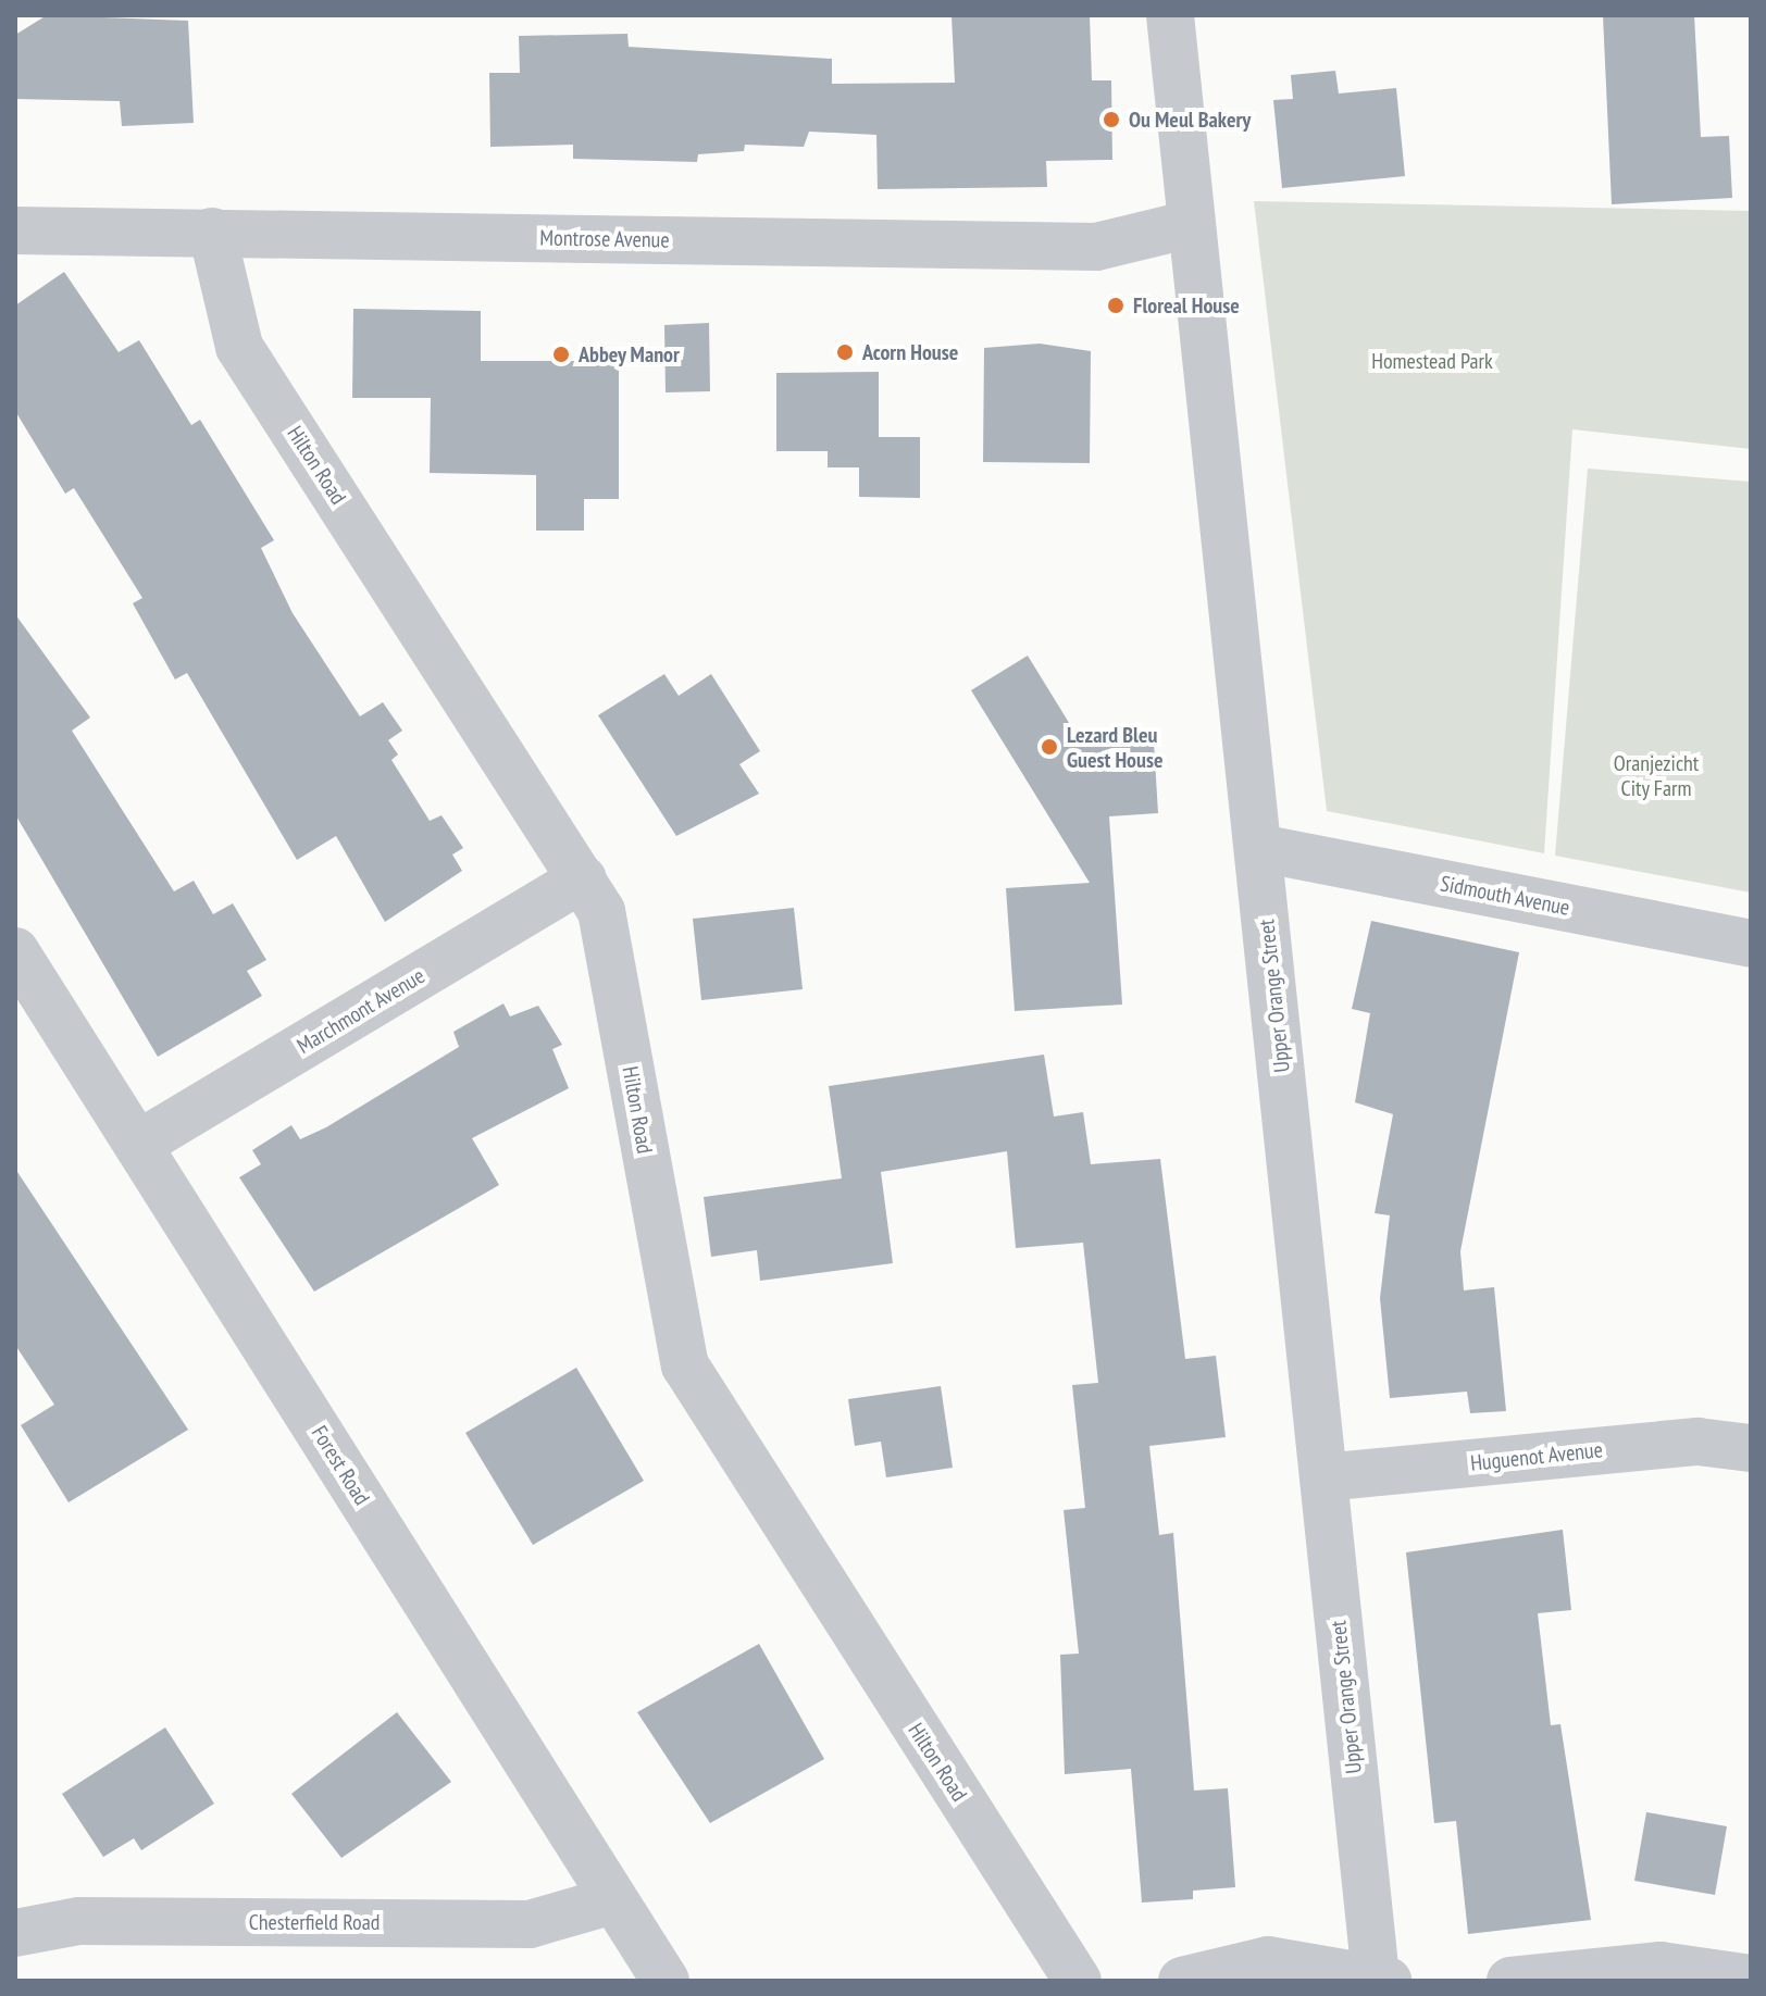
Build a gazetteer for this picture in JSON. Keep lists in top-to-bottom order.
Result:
{
  "streets": {
    "street": [
      "Montrose Avenue",
      "Hilton Road",
      "Sidmouth Avenue",
      "Upper Orange Street",
      "Marchmont Avenue",
      "Huguenot Avenue",
      "Forest Road",
      "Chesterfield Road"
    ]
  },
  "crossings": [
    ["Montrose Avenue", "Hilton Road"],
    ["Montrose Avenue", "Upper Orange Street"],
    ["Hilton Road", "Marchmont Avenue"],
    ["Sidmouth Avenue", "Upper Orange Street"],
    ["Upper Orange Street", "Huguenot Avenue"],
    ["Marchmont Avenue", "Forest Road"],
    ["Forest Road", "Chesterfield Road"]
  ],
  "parks": ["Homestead Park", "Oranjezicht City Farm"],
  "places": [
    "Ou Meul Bakery",
    "Floreal House",
    "Acorn House",
    "Abbey Manor",
    "Lezard Bleu Guest House"
  ]
}
